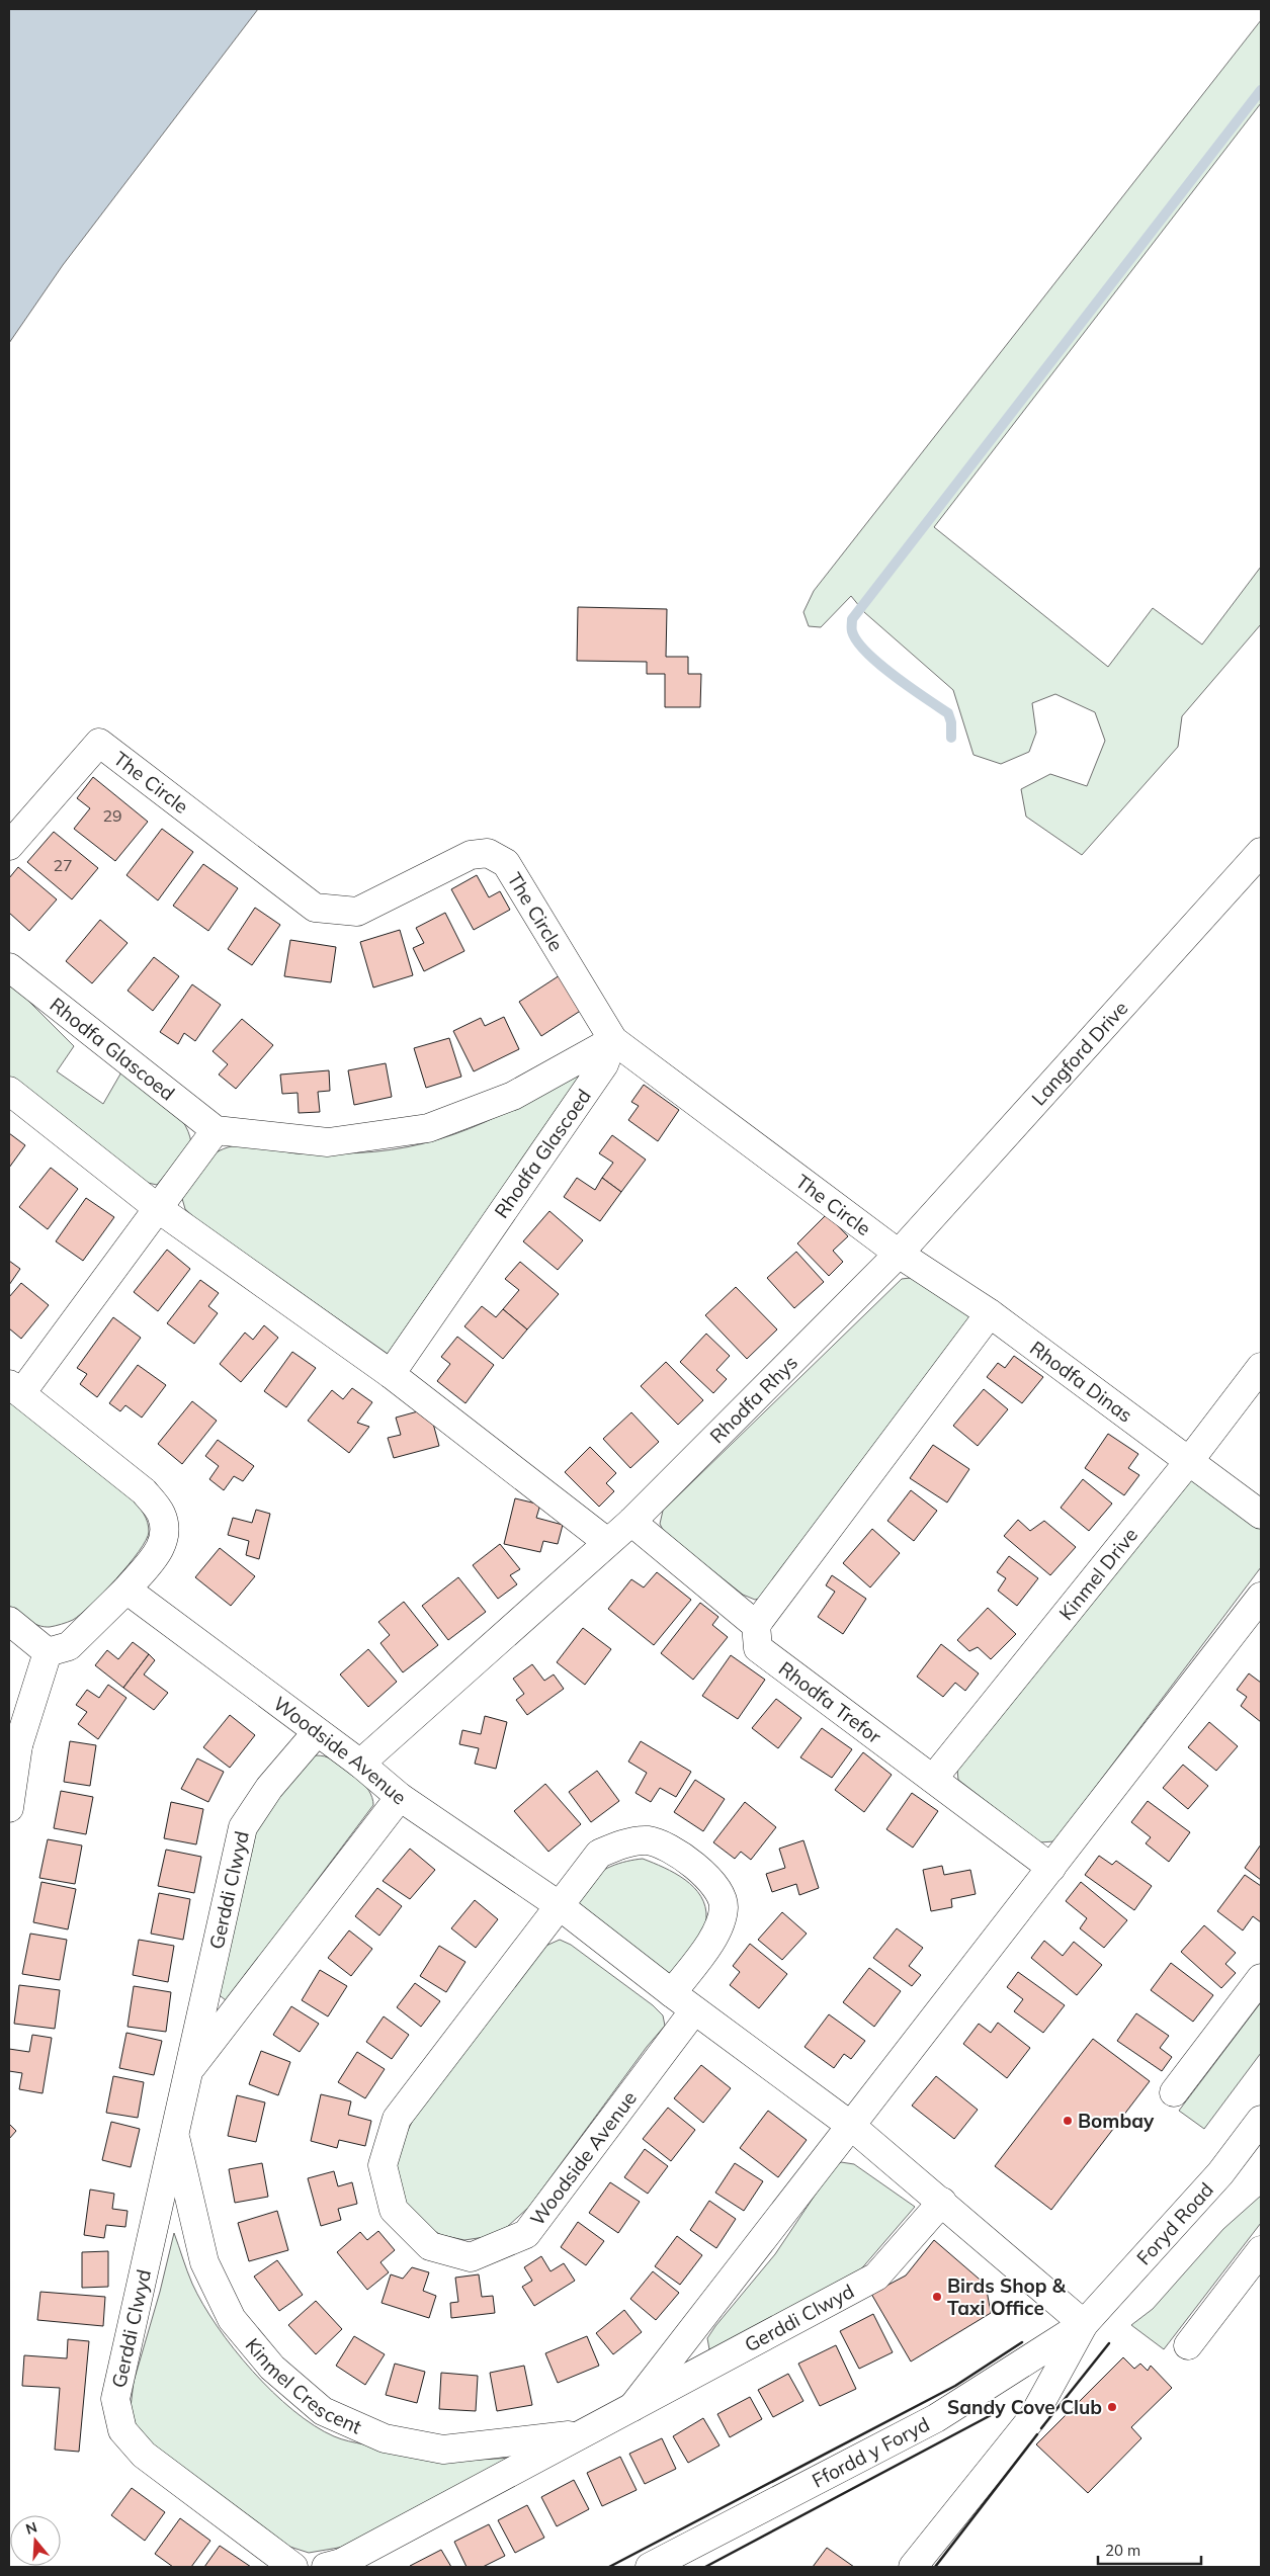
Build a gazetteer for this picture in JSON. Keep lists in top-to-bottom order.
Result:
{
  "streets": {
    "street": [
      "The Circle",
      "Rhodfa Glascoed",
      "Langford Drive",
      "Rhodfa Dinas",
      "Rhodfa Rhys",
      "Kinmel Drive",
      "Rhodfa Trefor",
      "Woodside Avenue",
      "Gerddi Clwyd",
      "Foryd Road",
      "Kinmel Crescent",
      "Ffordd y Foryd"
    ]
  },
  "crossings": [
    ["The Circle", "Rhodfa Glascoed"],
    ["The Circle", "Langford Drive"],
    ["The Circle", "Rhodfa Dinas"],
    ["The Circle", "Rhodfa Rhys"],
    ["Langford Drive", "Rhodfa Dinas"],
    ["Langford Drive", "Rhodfa Rhys"],
    ["Rhodfa Dinas", "Rhodfa Rhys"],
    ["Rhodfa Dinas", "Kinmel Drive"],
    ["Rhodfa Rhys", "Woodside Avenue"],
    ["Kinmel Drive", "Rhodfa Trefor"],
    ["Woodside Avenue", "Gerddi Clwyd"],
    ["Woodside Avenue", "Foryd Road"],
    ["Woodside Avenue", "Ffordd y Foryd"],
    ["Gerddi Clwyd", "Kinmel Crescent"],
    ["Foryd Road", "Ffordd y Foryd"]
  ],
  "places": ["Bombay", "Birds Shop & Taxi Office", "Sandy Cove Club"],
  "house_numbers": ["29", "27"],
  "scale_bar": "20 m",
  "north": "top"
}
